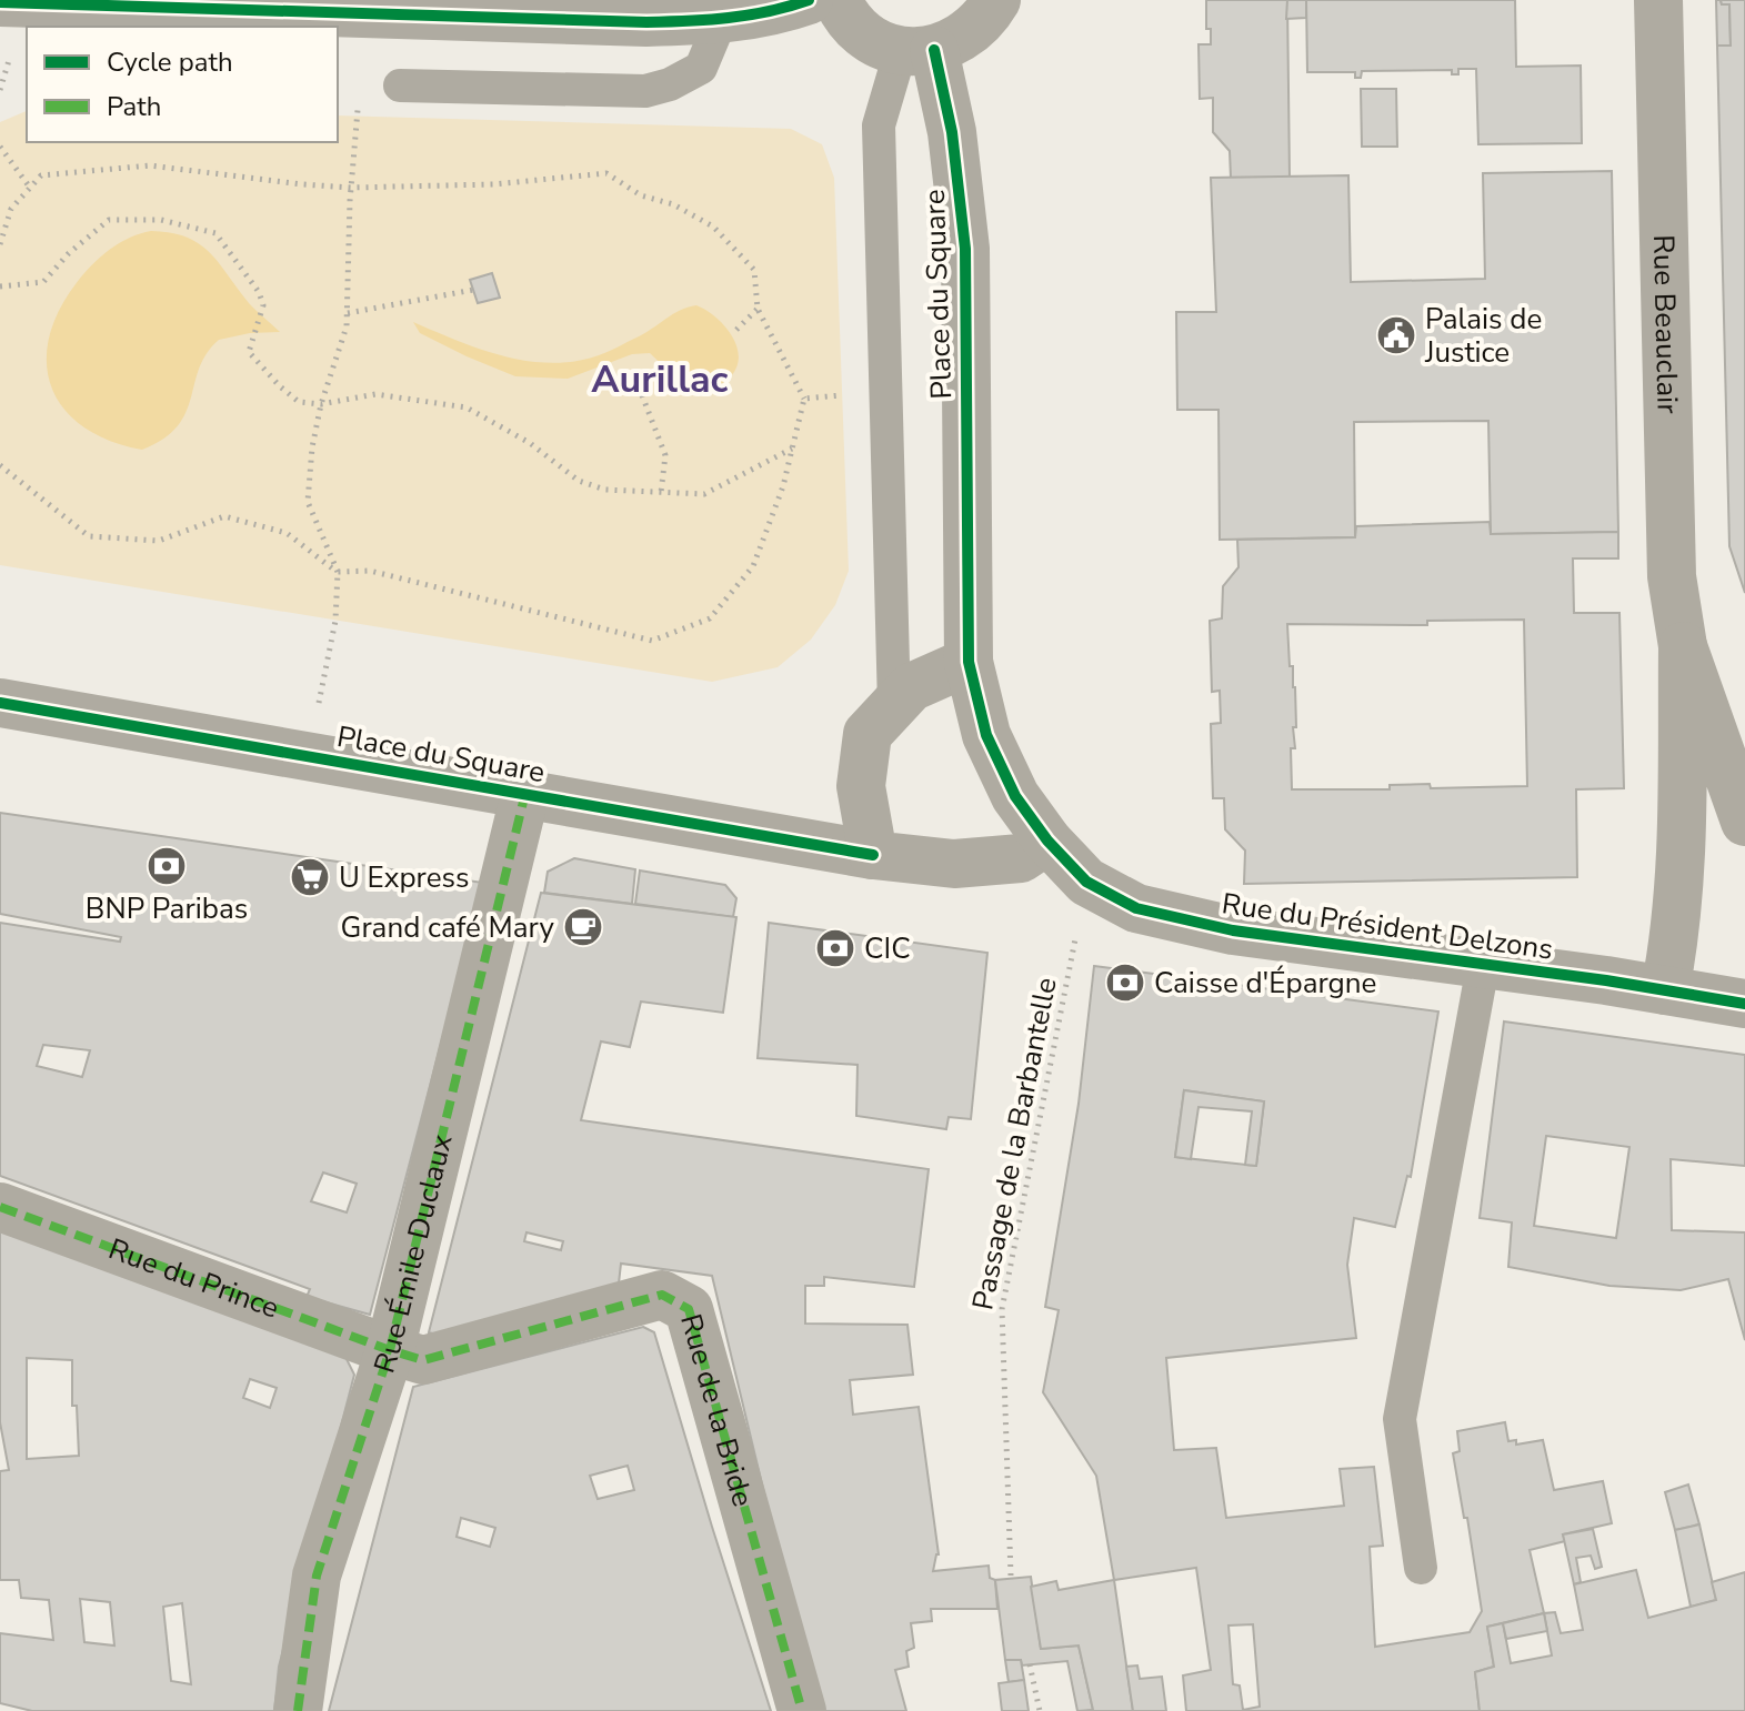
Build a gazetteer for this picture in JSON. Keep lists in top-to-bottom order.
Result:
{
  "streets": {
    "street": [
      "Place du Square",
      "Rue Beauclair",
      "Rue du Président Delzons",
      "Rue Émile Duclaux",
      "Rue du Prince",
      "Rue de la Bride"
    ],
    "path": ["Passage de la Barbantelle"]
  },
  "crossings": [
    ["Place du Square", "Rue du Président Delzons"],
    ["Place du Square", "Rue Émile Duclaux"],
    ["Rue Beauclair", "Rue du Président Delzons"],
    ["Rue du Président Delzons", "Passage de la Barbantelle"],
    ["Rue Émile Duclaux", "Rue du Prince"],
    ["Rue Émile Duclaux", "Rue de la Bride"],
    ["Rue du Prince", "Rue de la Bride"]
  ],
  "districts": ["Aurillac"],
  "places": {
    "public building": ["Palais de Justice"],
    "bank": ["BNP Paribas", "CIC", "Caisse d'Épargne"],
    "supermarket": ["U Express"],
    "cafe": ["Grand café Mary"]
  },
  "legend": ["Cycle path", "Path"]
}
